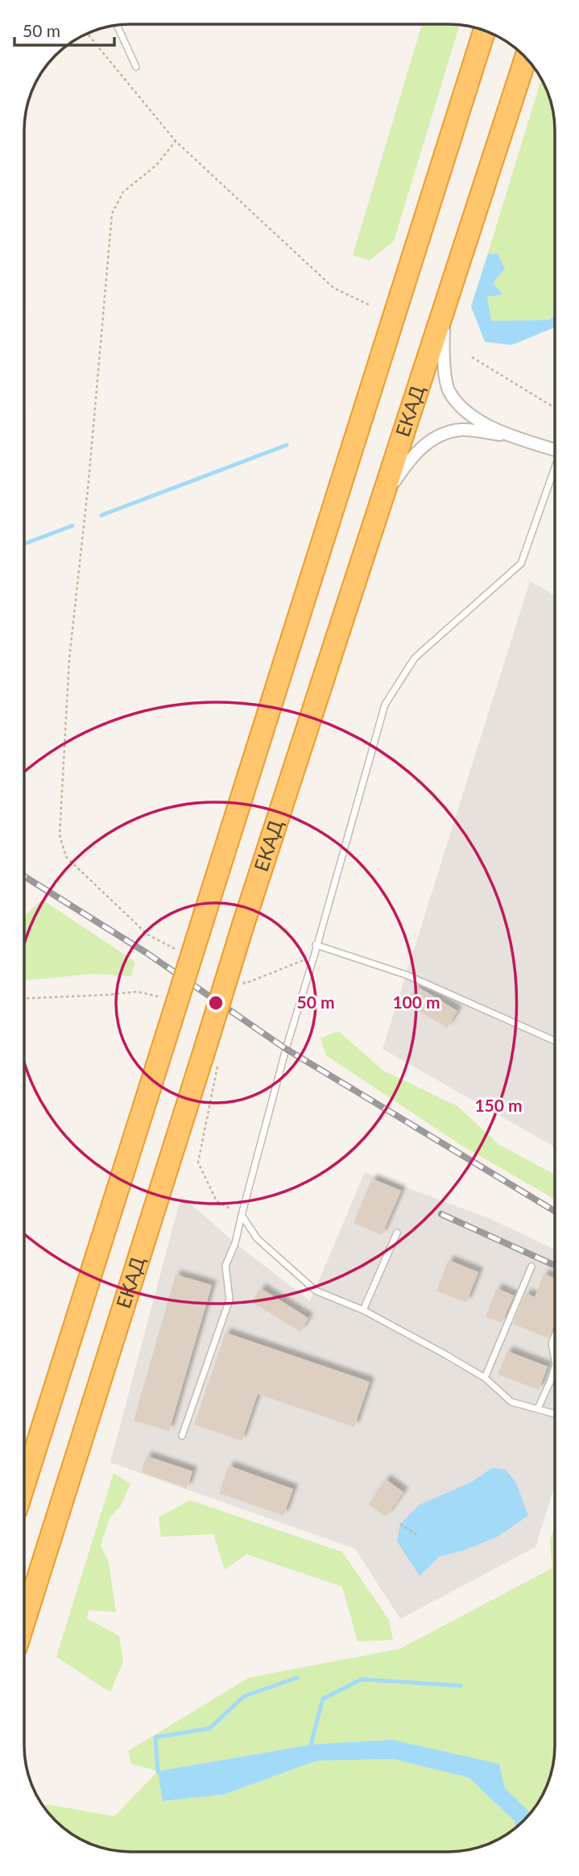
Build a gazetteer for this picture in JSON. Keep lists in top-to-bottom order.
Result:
{
  "streets": {
    "highway": ["ЕКАД"]
  },
  "scale_bar": "50 m",
  "rings": ["50 m", "100 m", "150 m"]
}
